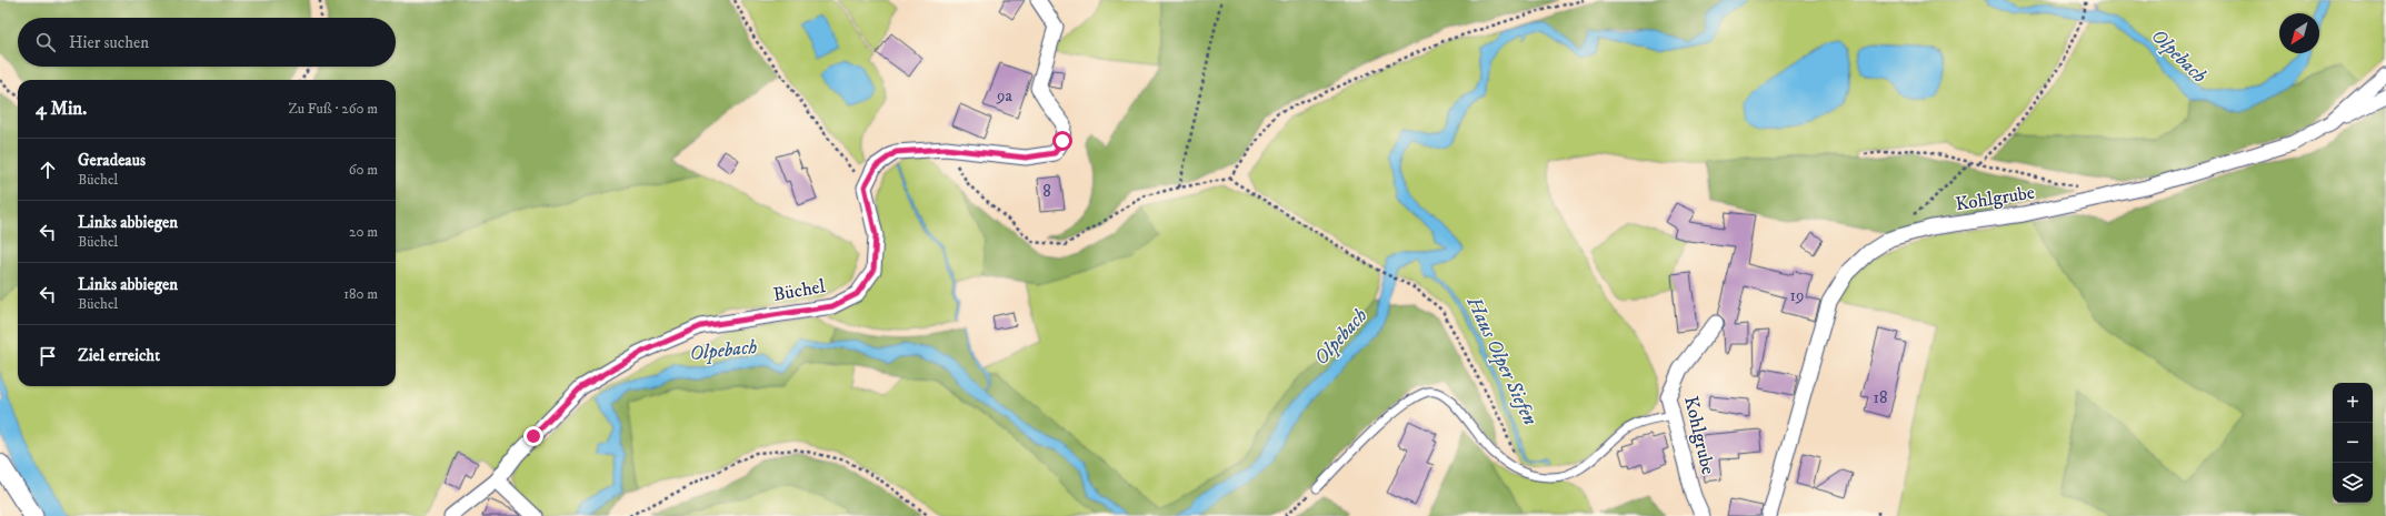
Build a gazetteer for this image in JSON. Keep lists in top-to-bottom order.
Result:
{
  "streets": {
    "street": ["Kohlgrube", "Büchel"]
  },
  "water": ["Olpebach", "Haus Olper Siefen"],
  "house_numbers": [
    "9a",
    "8",
    "19",
    "18"
  ],
  "north": "bottom left",
  "page": {
    "search": "Hier suchen",
    "heading": ["4 Min.", "Zu Fuß · 260 m"],
    "list": [
      ["Geradeaus", "Büchel", "60 m"],
      ["Links abbiegen", "Büchel", "20 m"],
      ["Links abbiegen", "Büchel", "180 m"],
      "Ziel erreicht"
    ],
    "map_buttons": ["+", "−"]
  }
}
